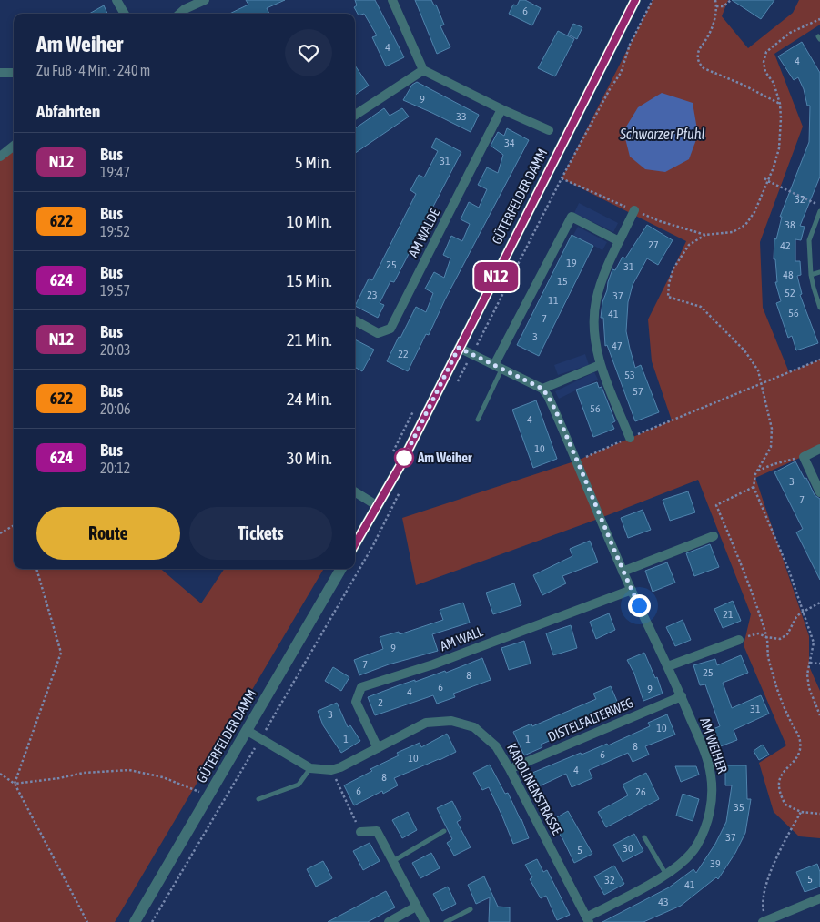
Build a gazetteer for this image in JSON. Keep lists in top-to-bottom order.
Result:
{
  "streets": {
    "street": [
      "GÜTERFELDER DAMM",
      "AM WALDE",
      "AM WALL",
      "DISTELFALTERWEG",
      "AM WEIHER",
      "KAROLINENSTRASSE"
    ]
  },
  "crossings": [
    ["GÜTERFELDER DAMM", "KAROLINENSTRASSE"],
    ["AM WALL", "AM WEIHER"],
    ["AM WALL", "KAROLINENSTRASSE"],
    ["DISTELFALTERWEG", "AM WEIHER"],
    ["DISTELFALTERWEG", "KAROLINENSTRASSE"],
    ["AM WEIHER", "KAROLINENSTRASSE"]
  ],
  "water": ["Schwarzer Pfuhl"],
  "places": ["Am Weiher"],
  "lines": ["bus line N12"],
  "house_numbers": [
    "6",
    "4",
    "4",
    "9",
    "33",
    "34",
    "31",
    "32",
    "38",
    "27",
    "42",
    "19",
    "25",
    "31",
    "48",
    "15",
    "52",
    "23",
    "37",
    "11",
    "56",
    "41",
    "7",
    "3",
    "47",
    "22",
    "53",
    "57",
    "56",
    "4",
    "10",
    "3",
    "7",
    "21",
    "9",
    "7",
    "25",
    "8",
    "6",
    "9",
    "4",
    "2",
    "31",
    "3",
    "10",
    "1",
    "1",
    "8",
    "6",
    "10",
    "4",
    "8",
    "6",
    "26",
    "35",
    "37",
    "30",
    "5",
    "39",
    "5",
    "32",
    "41",
    "43"
  ],
  "page": {
    "on_map": "N12",
    "heading": [
      ["Am Weiher", "Zu Fuß · 4 Min. · 240 m"],
      "Abfahrten"
    ],
    "list": [
      {
        "mark": "N12",
        "name": "Bus",
        "note": "19:47",
        "value": "5 Min."
      },
      {
        "mark": "622",
        "name": "Bus",
        "note": "19:52",
        "value": "10 Min."
      },
      {
        "mark": "624",
        "name": "Bus",
        "note": "19:57",
        "value": "15 Min."
      },
      {
        "mark": "N12",
        "name": "Bus",
        "note": "20:03",
        "value": "21 Min."
      },
      {
        "mark": "622",
        "name": "Bus",
        "note": "20:06",
        "value": "24 Min."
      },
      {
        "mark": "624",
        "name": "Bus",
        "note": "20:12",
        "value": "30 Min."
      }
    ],
    "buttons": ["Route", "Tickets"]
  }
}
